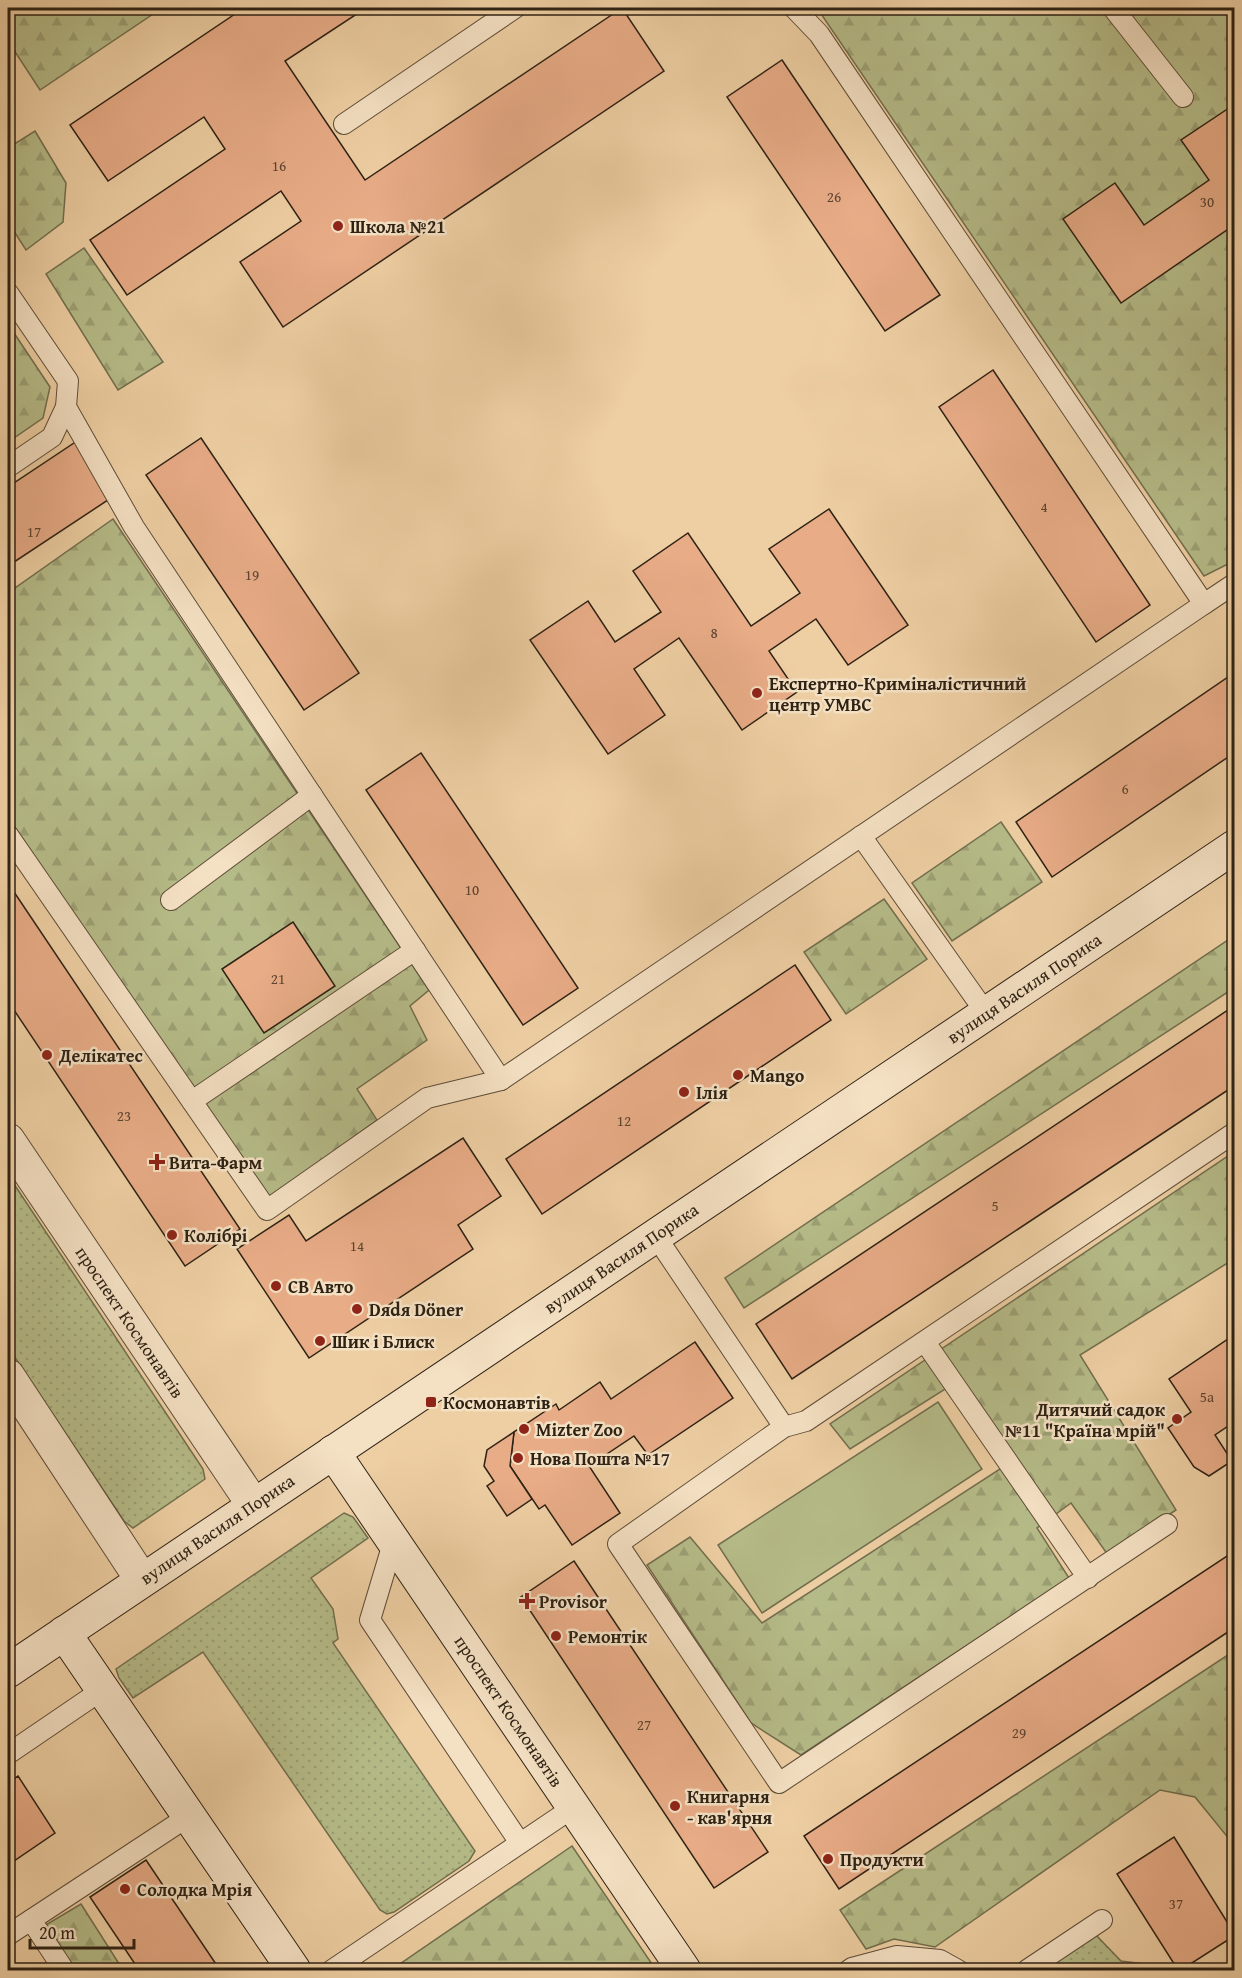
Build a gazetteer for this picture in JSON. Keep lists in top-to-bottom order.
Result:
{
  "streets": {
    "street": ["вулиця Василя Порика", "проспект Космонавтів"]
  },
  "crossings": [
    ["вулиця Василя Порика", "проспект Космонавтів"]
  ],
  "places": {
    "other": [
      "Школа №21",
      "Експертно-Криміналістичний центр УМВС",
      "Делікатес",
      "Mango",
      "Ілія",
      "Колібрі",
      "СВ Авто",
      "Dяdя Döner",
      "Шик і Блиск",
      "Дитячий садок №11 \"Країна мрій\"",
      "Mizter Zoo",
      "Нова Пошта №17",
      "Ремонтік",
      "Книгарня - кав'ярня",
      "Продукти",
      "Солодка Мрія"
    ],
    "health": ["Вита-Фарм", "Provisor"],
    "transit": ["Космонавтів"]
  },
  "house_numbers": [
    "16",
    "26",
    "30",
    "4",
    "17",
    "19",
    "8",
    "6",
    "10",
    "21",
    "23",
    "12",
    "5",
    "14",
    "5а",
    "27",
    "29",
    "37"
  ],
  "scale_bar": "20 m"
}
